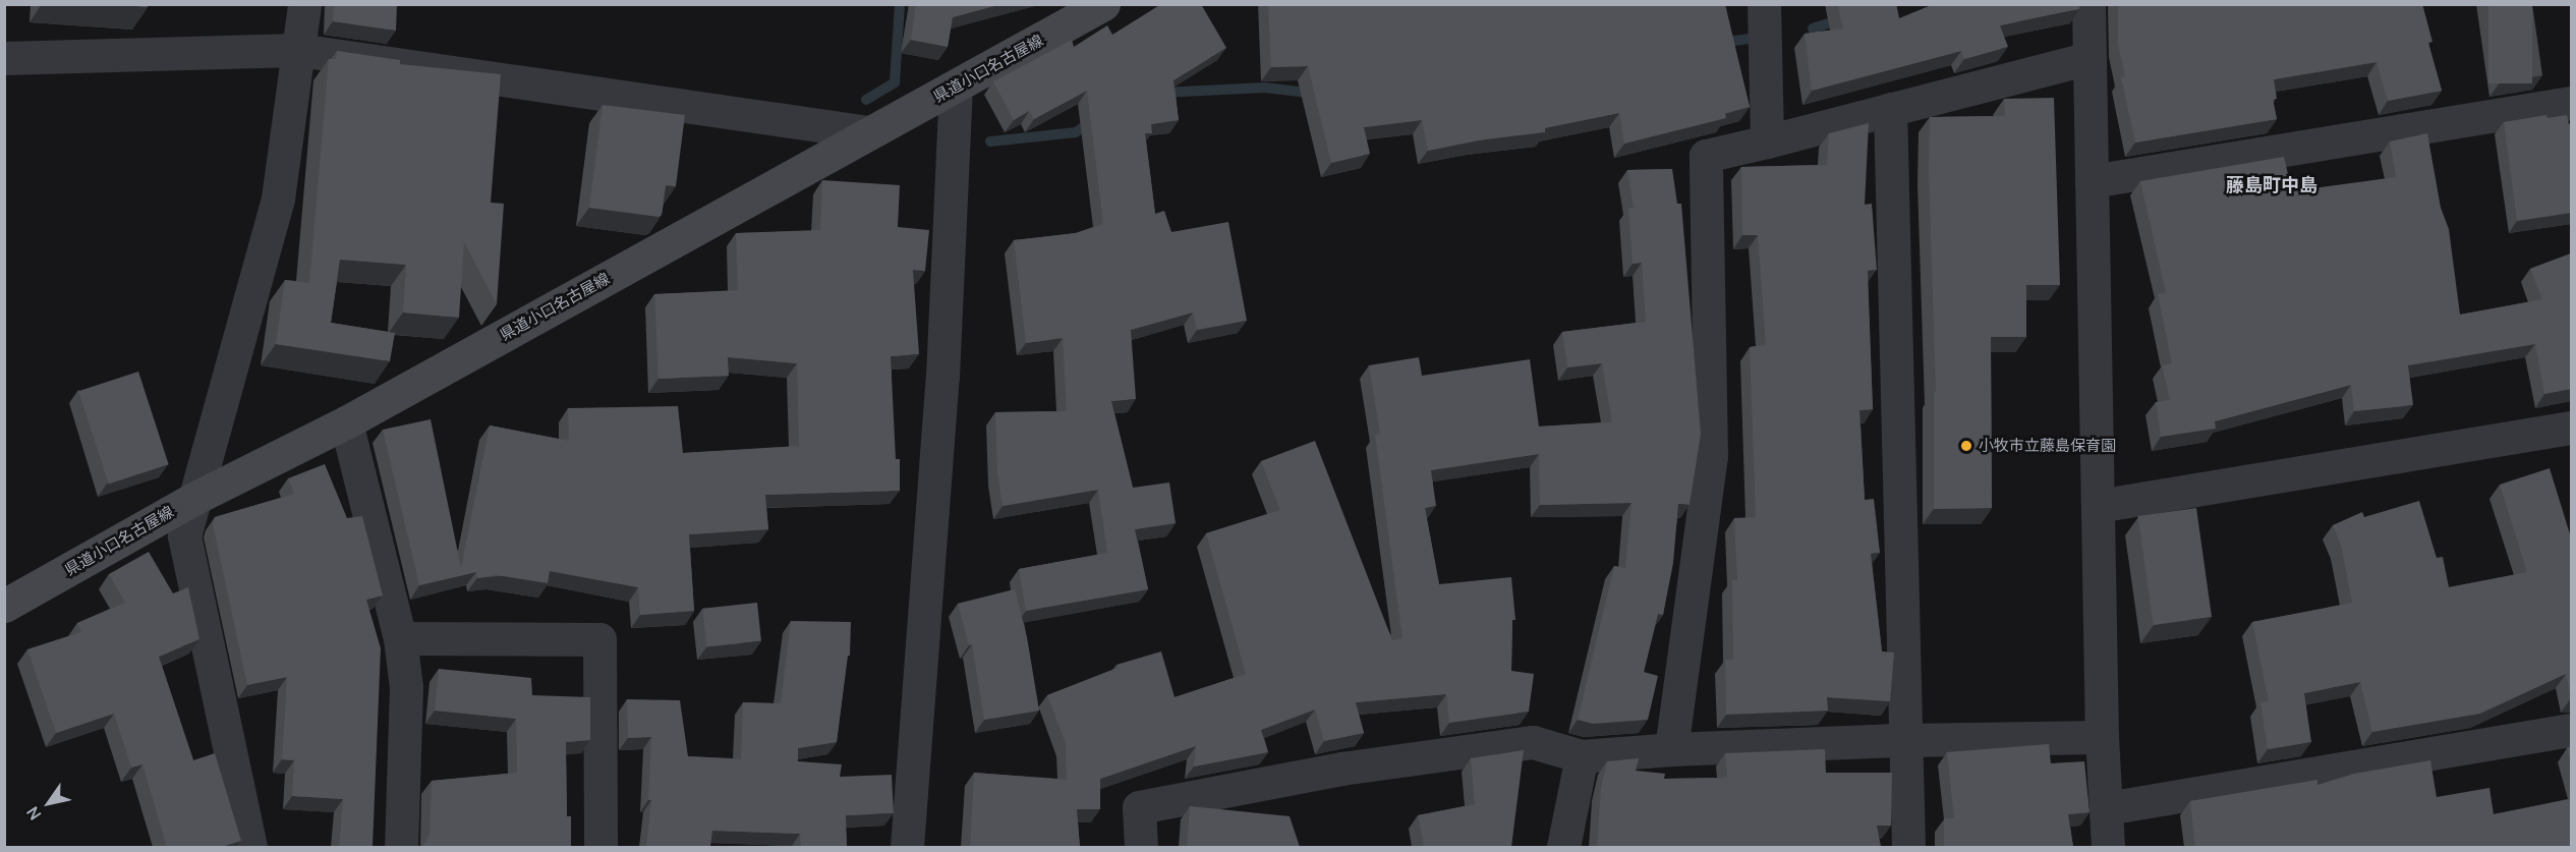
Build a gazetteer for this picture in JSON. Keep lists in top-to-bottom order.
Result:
{
  "streets": {
    "main road": ["県道小口名古屋線"]
  },
  "districts": ["藤島町中島"],
  "places": ["小牧市立藤島保育園"],
  "north": "bottom left"
}
